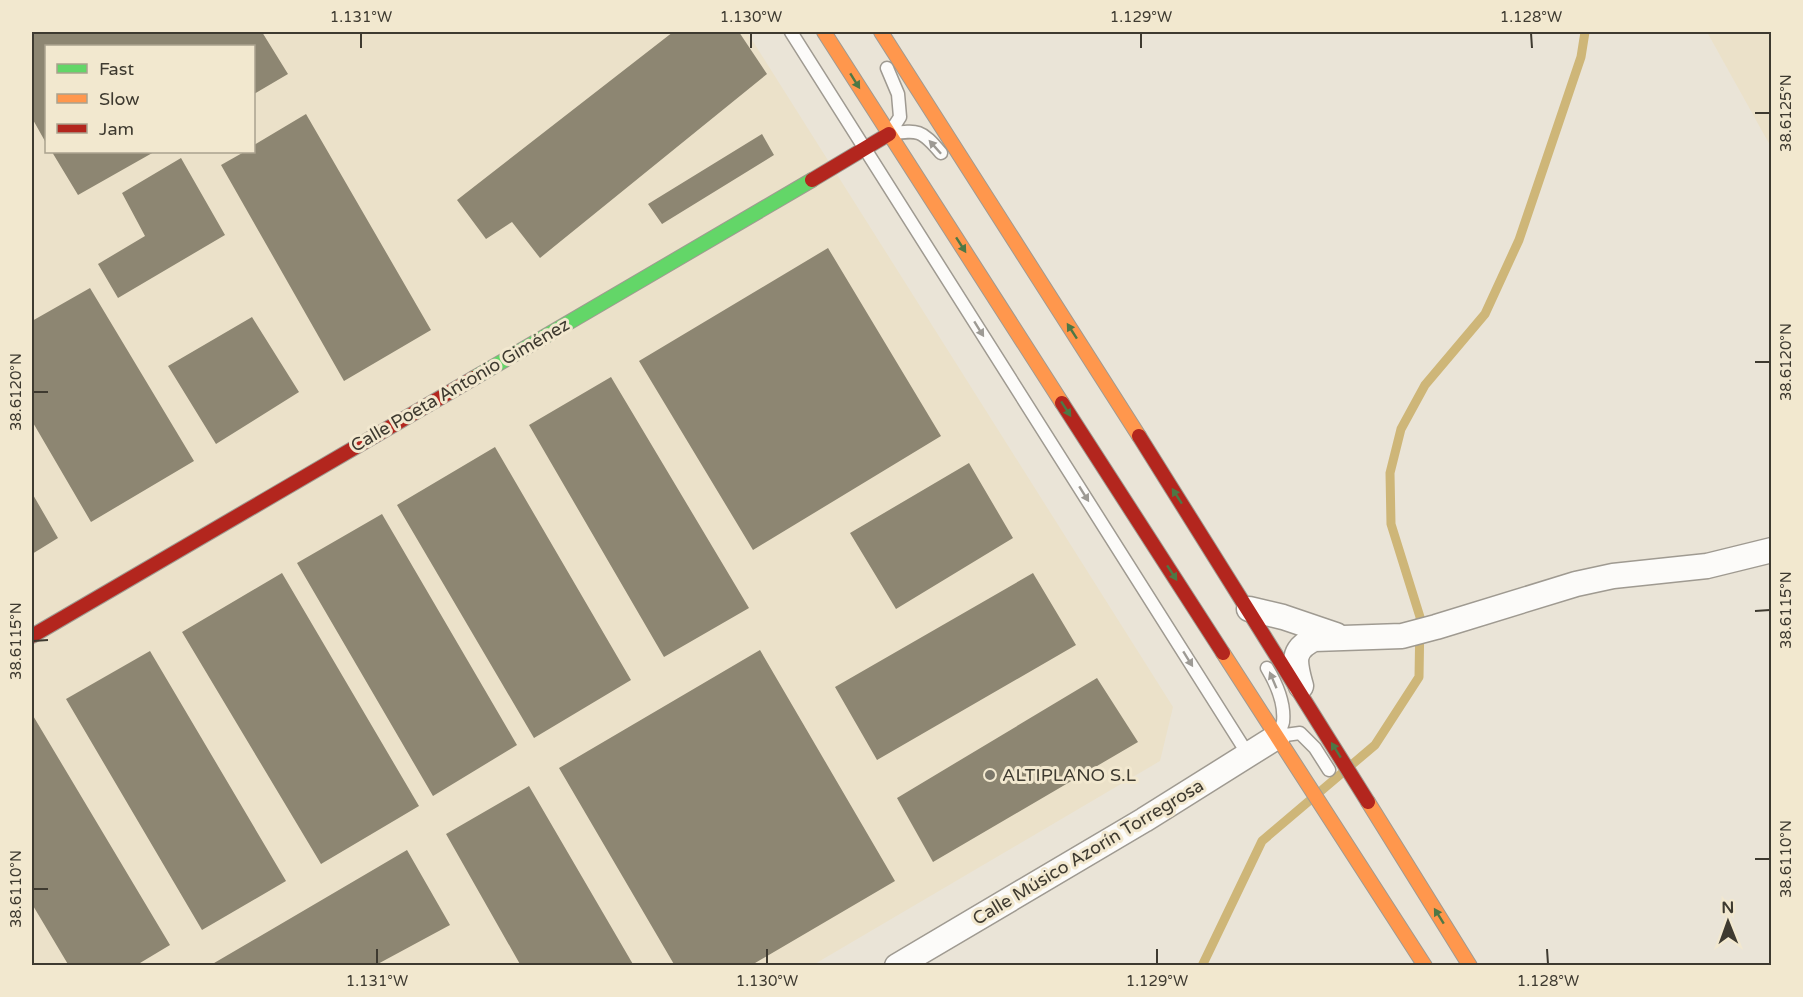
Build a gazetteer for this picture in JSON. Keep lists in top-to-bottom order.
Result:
{
  "streets": {
    "main road": ["Calle Poeta Antonio Giménez"],
    "street": ["Calle Músico Azorín Torregrosa"]
  },
  "places": ["ALTIPLANO S.L"],
  "legend": ["Fast", "Slow", "Jam"],
  "north": "top",
  "coordinates": [
    "1.131°W",
    "1.130°W",
    "1.129°W",
    "1.128°W",
    "38.6125°N",
    "38.6120°N",
    "38.6115°N",
    "38.6110°N"
  ]
}
